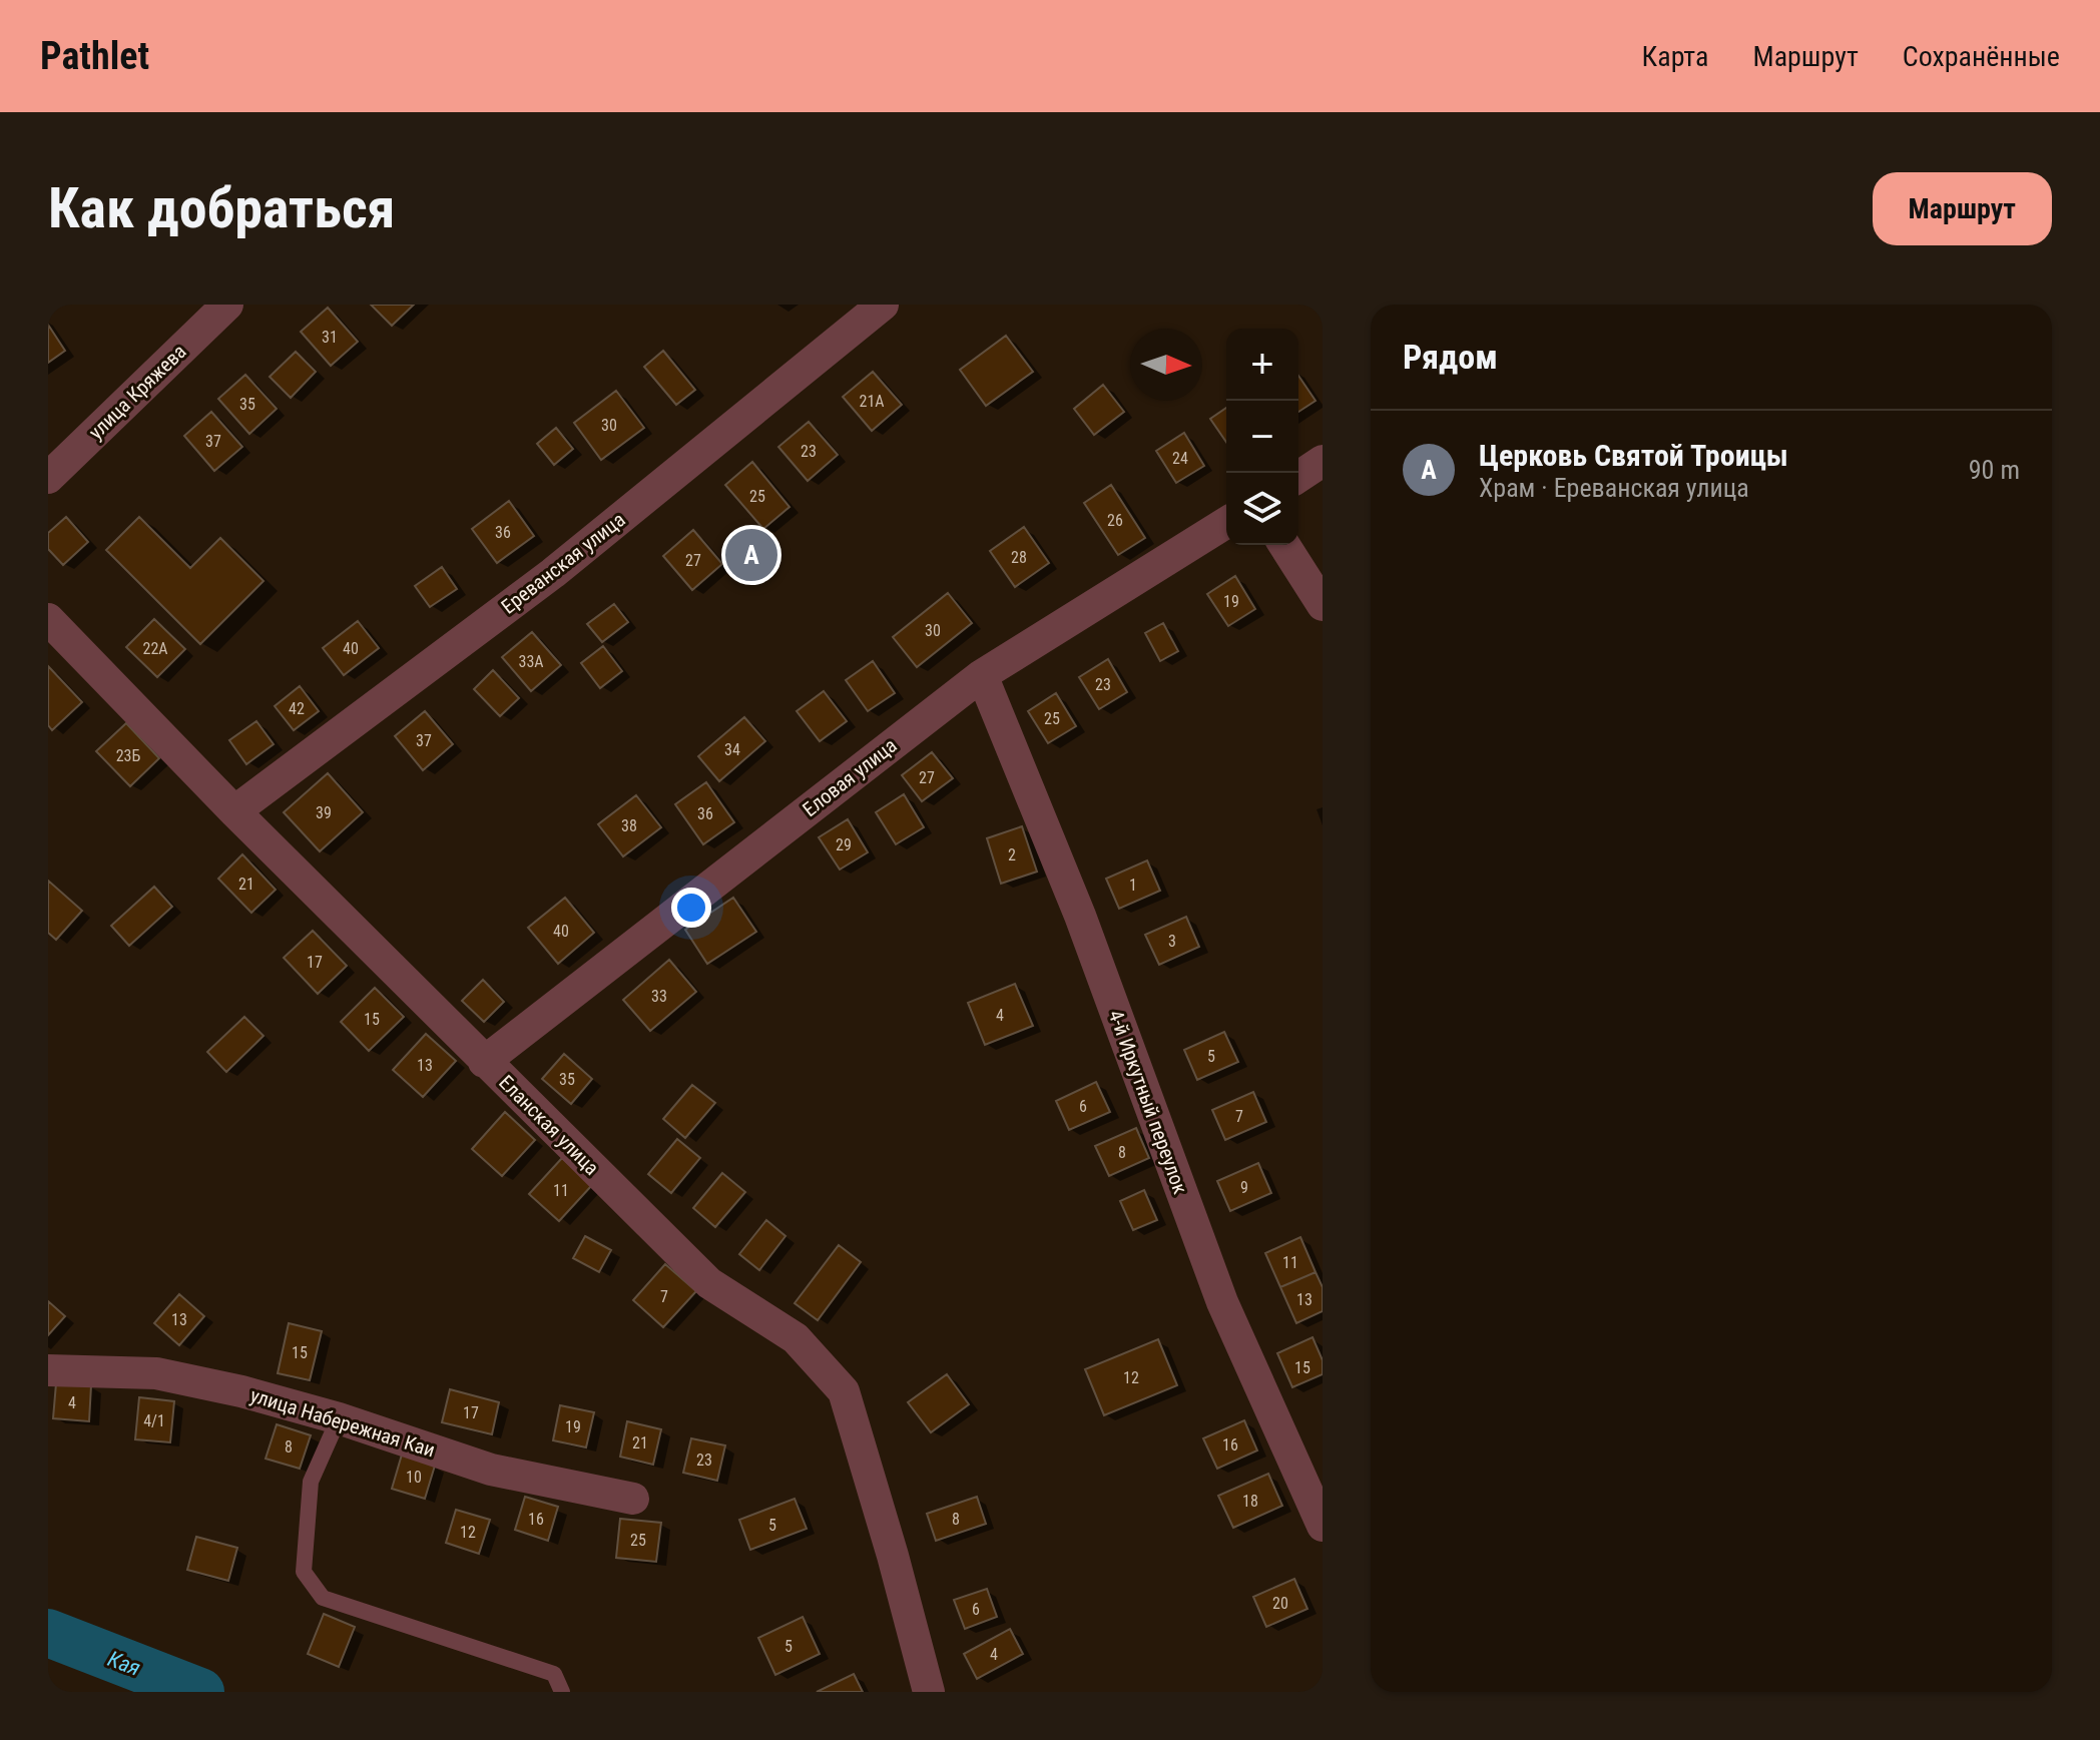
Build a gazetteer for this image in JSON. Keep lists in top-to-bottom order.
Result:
{
  "streets": {
    "street": [
      "улица Кряжева",
      "Ереванская улица",
      "Еловая улица",
      "4-й Иркутный переулок",
      "Еланская улица",
      "улица Набережная Каи"
    ]
  },
  "crossings": [
    ["Ереванская улица", "Еланская улица"],
    ["Еловая улица", "4-й Иркутный переулок"],
    ["Еловая улица", "Еланская улица"]
  ],
  "water": ["Кая"],
  "house_numbers": [
    "31",
    "21А",
    "35",
    "30",
    "37",
    "23",
    "24",
    "25",
    "26",
    "36",
    "28",
    "27",
    "19",
    "30",
    "22А",
    "40",
    "33А",
    "23",
    "42",
    "25",
    "37",
    "34",
    "23Б",
    "27",
    "39",
    "36",
    "38",
    "29",
    "2",
    "21",
    "1",
    "40",
    "3",
    "17",
    "33",
    "4",
    "15",
    "5",
    "13",
    "35",
    "6",
    "7",
    "8",
    "9",
    "11",
    "11",
    "7",
    "13",
    "13",
    "15",
    "15",
    "12",
    "4",
    "17",
    "4/1",
    "19",
    "21",
    "16",
    "8",
    "23",
    "10",
    "18",
    "16",
    "8",
    "5",
    "12",
    "25",
    "20",
    "6",
    "5",
    "4"
  ],
  "north": "right",
  "page": {
    "header": "Pathlet",
    "nav": ["Карта", "Маршрут", "Сохранённые"],
    "buttons": "Маршрут",
    "title": "Как добраться",
    "heading": "Рядом",
    "map_buttons": ["+", "−"],
    "list": [
      {
        "mark": "A",
        "name": "Церковь Святой Троицы",
        "note": "Храм · Ереванская улица",
        "value": "90 m"
      }
    ],
    "pins": "A"
  }
}
